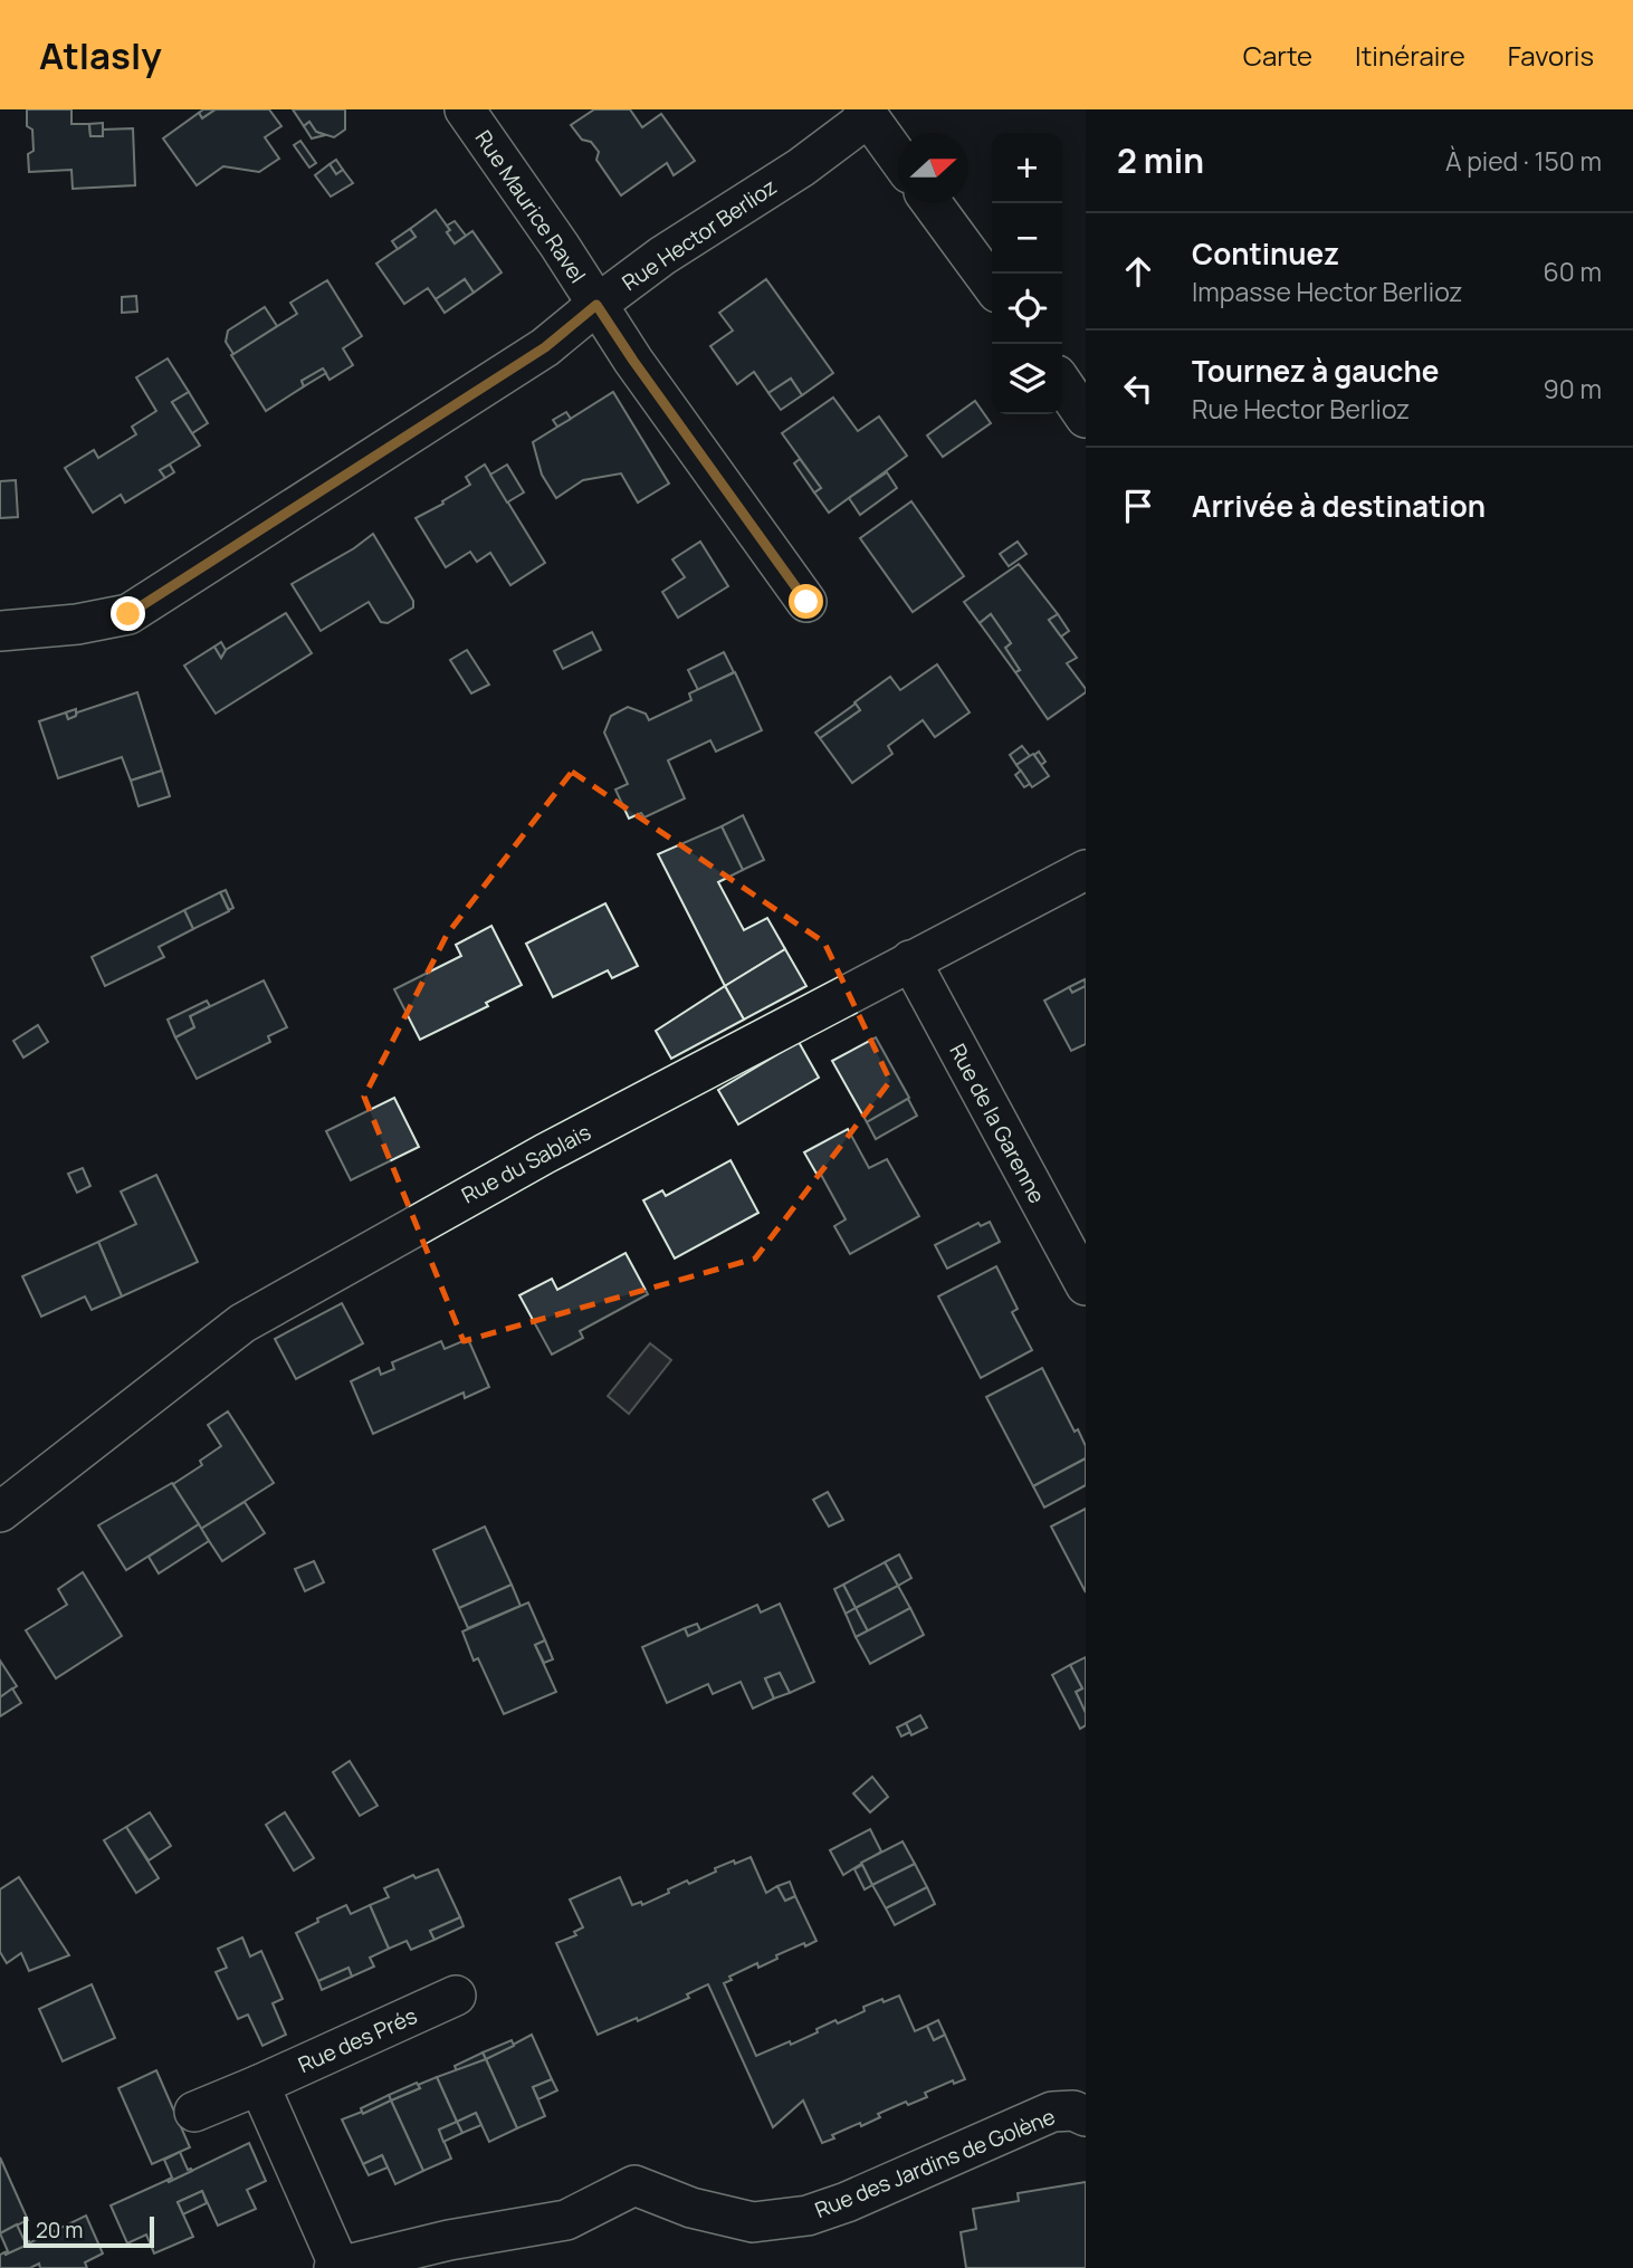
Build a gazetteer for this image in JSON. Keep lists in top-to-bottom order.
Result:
{
  "streets": {
    "street": [
      "Rue Maurice Ravel",
      "Rue Hector Berlioz",
      "Rue de la Garenne",
      "Rue du Sablais",
      "Rue des Prés",
      "Rue des Jardins de Golène"
    ]
  },
  "crossings": [
    ["Rue Maurice Ravel", "Rue Hector Berlioz"],
    ["Rue de la Garenne", "Rue du Sablais"]
  ],
  "scale_bar": "20 m",
  "north": "right",
  "page": {
    "header": "Atlasly",
    "nav": ["Carte", "Itinéraire", "Favoris"],
    "heading": ["2 min", "À pied · 150 m"],
    "map_buttons": ["+", "−"],
    "list": [
      ["Continuez", "Impasse Hector Berlioz", "60 m"],
      ["Tournez à gauche", "Rue Hector Berlioz", "90 m"],
      "Arrivée à destination"
    ],
    "scale": "20 m"
  }
}
